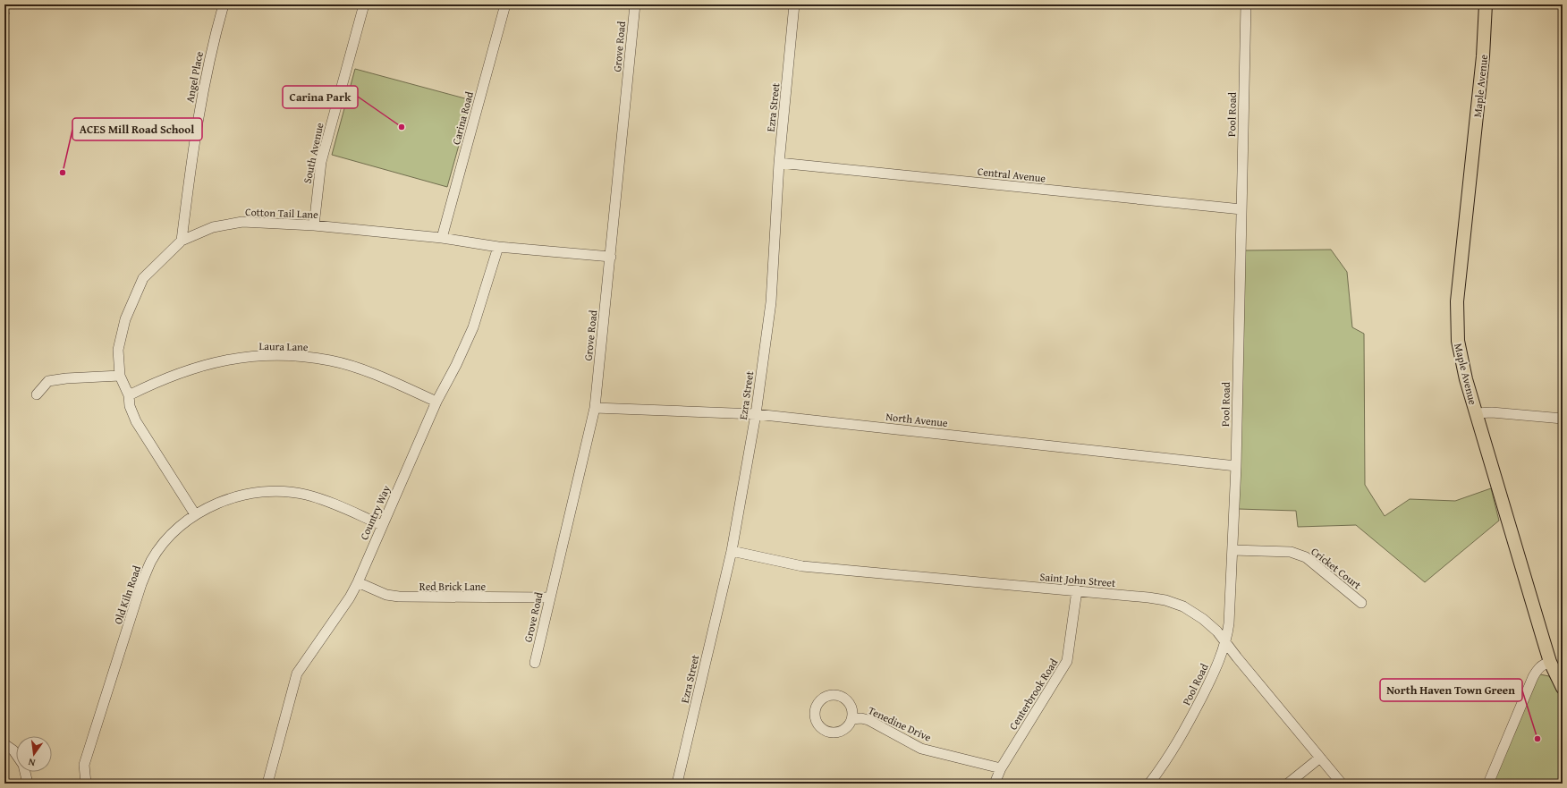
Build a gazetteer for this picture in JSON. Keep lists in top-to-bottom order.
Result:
{
  "streets": {
    "main road": ["Maple Avenue"],
    "street": [
      "Grove Road",
      "Angel Place",
      "Ezra Street",
      "Pool Road",
      "Carina Road",
      "South Avenue",
      "Central Avenue",
      "Cotton Tail Lane",
      "Laura Lane",
      "North Avenue",
      "Country Way",
      "Cricket Court",
      "Saint John Street",
      "Red Brick Lane",
      "Old Kiln Road",
      "Centerbrook Road",
      "Tenedine Drive"
    ]
  },
  "crossings": [
    ["Grove Road", "Cotton Tail Lane"],
    ["Grove Road", "North Avenue"],
    ["Grove Road", "Red Brick Lane"],
    ["Angel Place", "Cotton Tail Lane"],
    ["Ezra Street", "Central Avenue"],
    ["Ezra Street", "North Avenue"],
    ["Ezra Street", "Saint John Street"],
    ["Pool Road", "Central Avenue"],
    ["Pool Road", "North Avenue"],
    ["Pool Road", "Cricket Court"],
    ["Pool Road", "Saint John Street"],
    ["Carina Road", "Cotton Tail Lane"],
    ["South Avenue", "Cotton Tail Lane"],
    ["Cotton Tail Lane", "Laura Lane"],
    ["Cotton Tail Lane", "Country Way"],
    ["Cotton Tail Lane", "Old Kiln Road"],
    ["Laura Lane", "Country Way"],
    ["Country Way", "Red Brick Lane"],
    ["Country Way", "Old Kiln Road"],
    ["Saint John Street", "Centerbrook Road"],
    ["Centerbrook Road", "Tenedine Drive"]
  ],
  "places": ["Carina Park", "ACES Mill Road School", "North Haven Town Green"],
  "north": "bottom"
}
